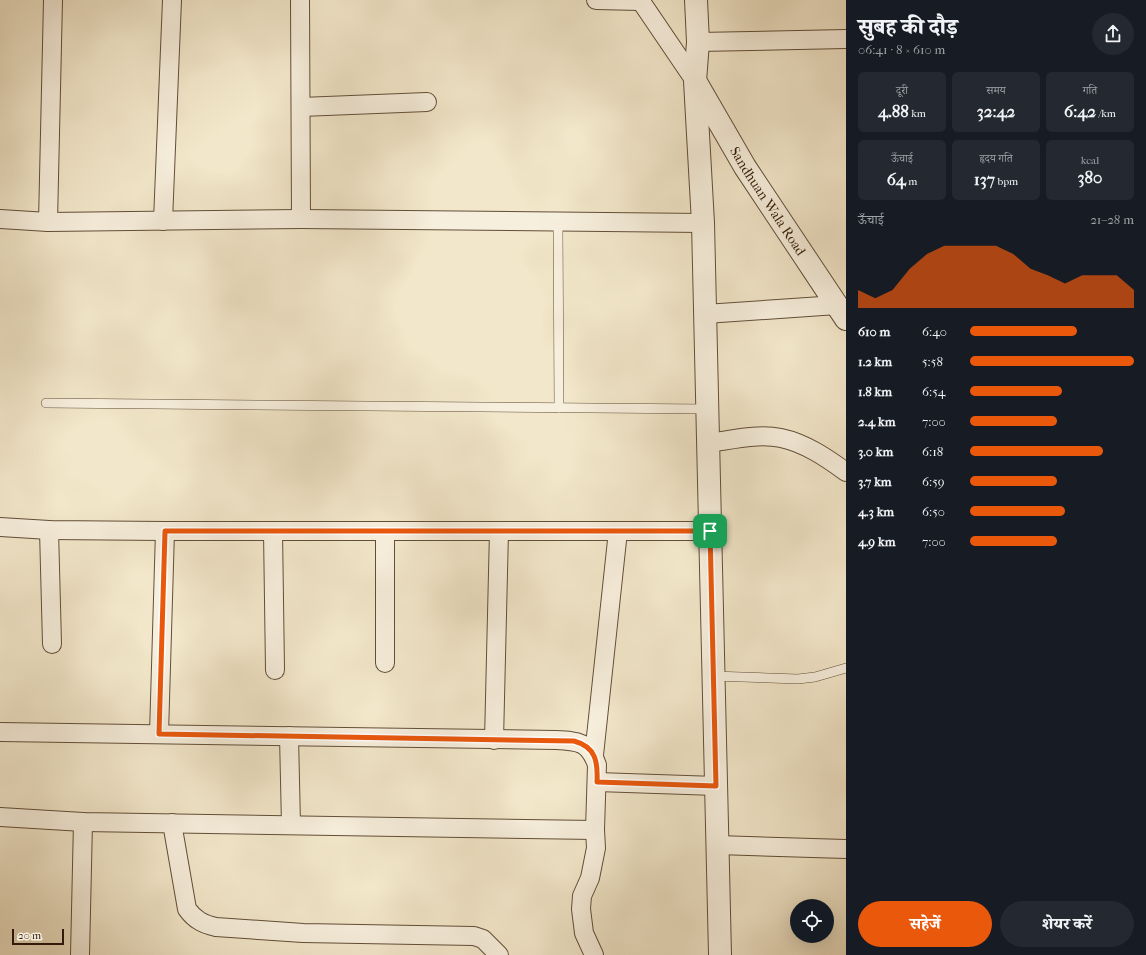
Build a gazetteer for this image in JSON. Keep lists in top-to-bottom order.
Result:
{
  "streets": {
    "street": ["Sandhuan Wala Road"]
  },
  "scale_bar": "20 m",
  "page": {
    "heading": ["सुबह की दौड़", "06:41 · 8 × 610 m"],
    "stats": [
      ["दूरी", "4.88 km"],
      ["समय", "32:42"],
      ["गति", "6:42 /km"],
      ["ऊँचाई", "64 m"],
      ["हृदय गति", "137 bpm"],
      ["kcal", "380"]
    ],
    "chart": ["ऊँचाई", "21–28 m"],
    "list": [
      {
        "name": "610 m",
        "note": "6:40"
      },
      {
        "name": "1.2 km",
        "note": "5:58"
      },
      {
        "name": "1.8 km",
        "note": "6:54"
      },
      {
        "name": "2.4 km",
        "note": "7:00"
      },
      {
        "name": "3.0 km",
        "note": "6:18"
      },
      {
        "name": "3.7 km",
        "note": "6:59"
      },
      {
        "name": "4.3 km",
        "note": "6:50"
      },
      {
        "name": "4.9 km",
        "note": "7:00"
      }
    ],
    "buttons": ["सहेजें", "शेयर करें"],
    "scale": "20 m"
  }
}
